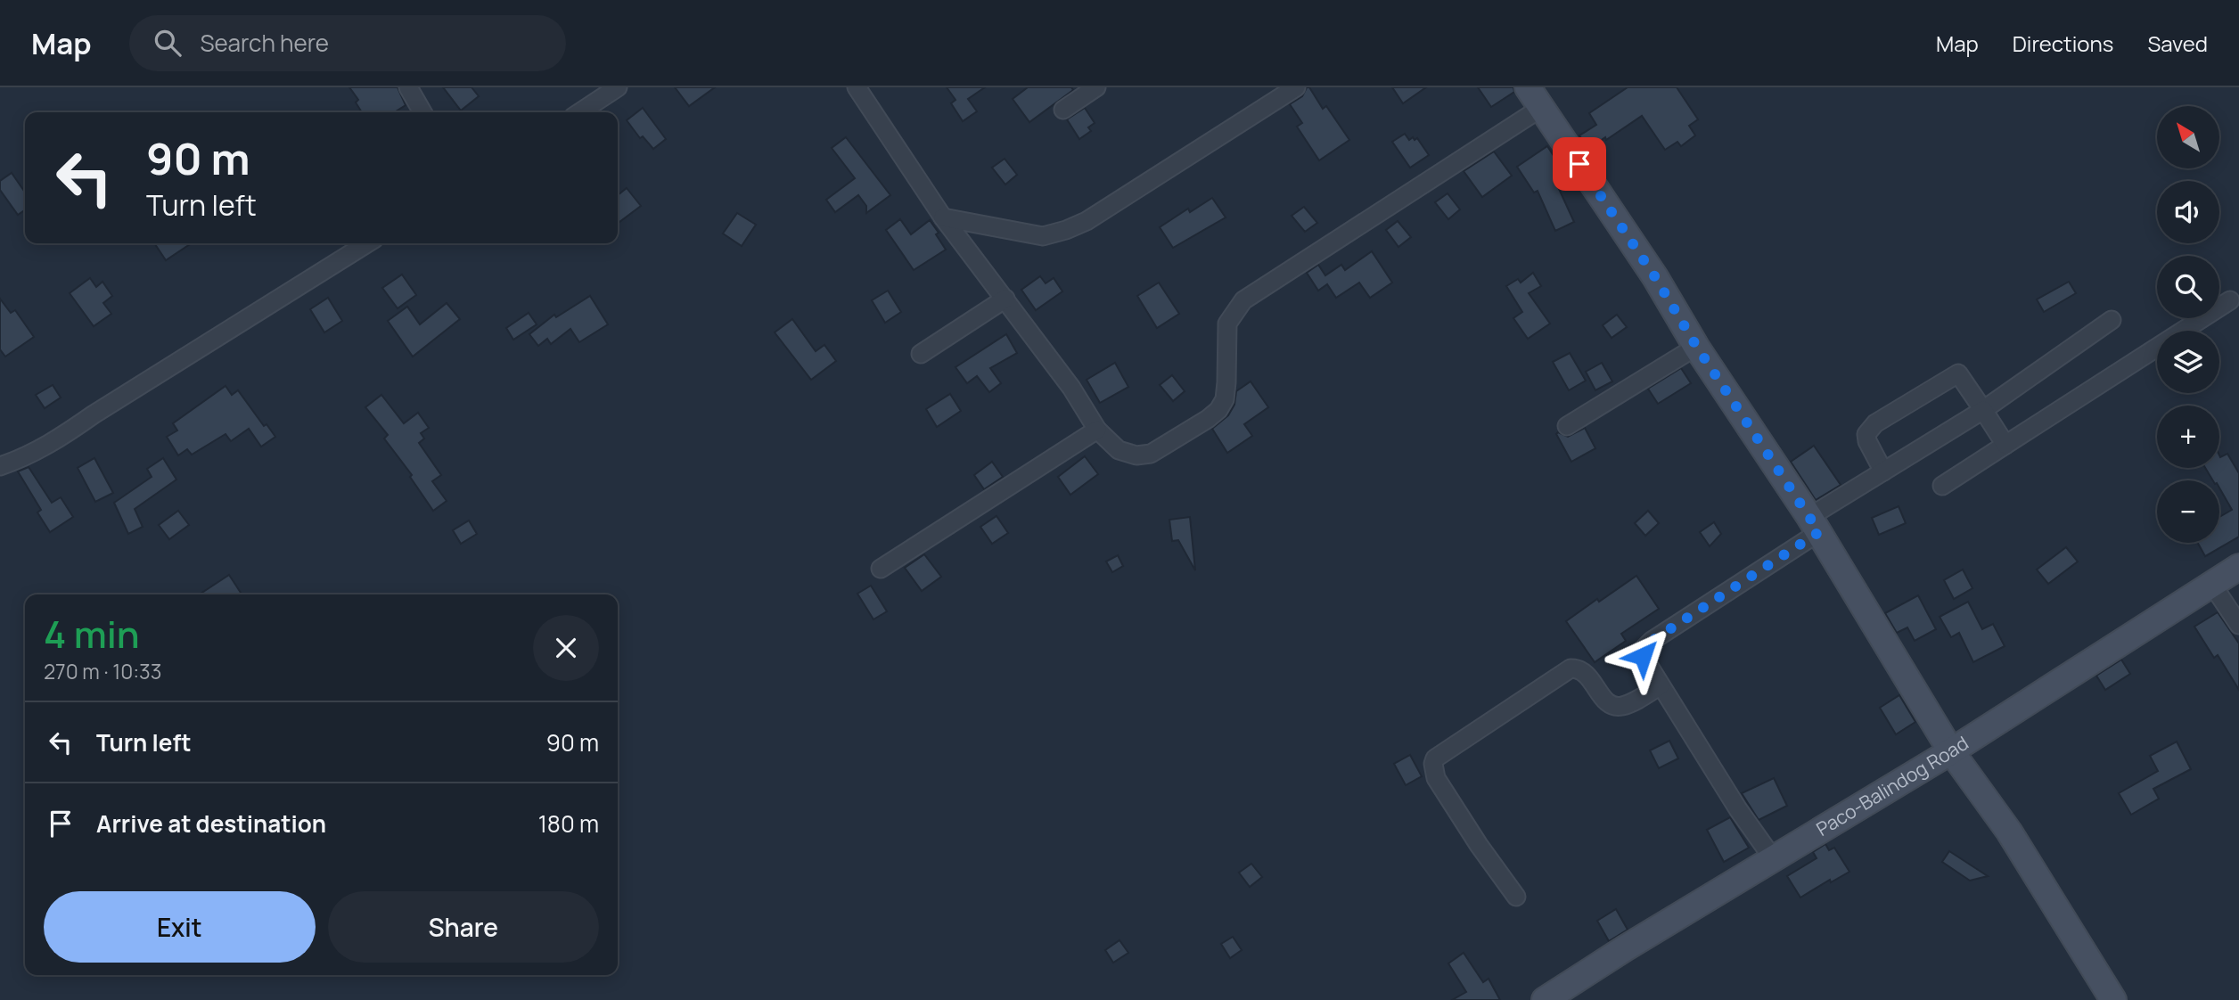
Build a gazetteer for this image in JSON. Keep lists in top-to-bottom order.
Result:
{
  "streets": {
    "street": ["Paco-Balindog Road"]
  },
  "north": "top left",
  "page": {
    "header": "Map",
    "search": "Search here",
    "nav": ["Map", "Directions", "Saved"],
    "map_buttons": ["+", "−"],
    "turn": ["90 m", "Turn left"],
    "heading": ["4 min", "270 m · 10:33"],
    "list": [
      {
        "name": "Turn left",
        "value": "90 m"
      },
      {
        "name": "Arrive at destination",
        "value": "180 m"
      }
    ],
    "buttons": ["Exit", "Share"]
  }
}
